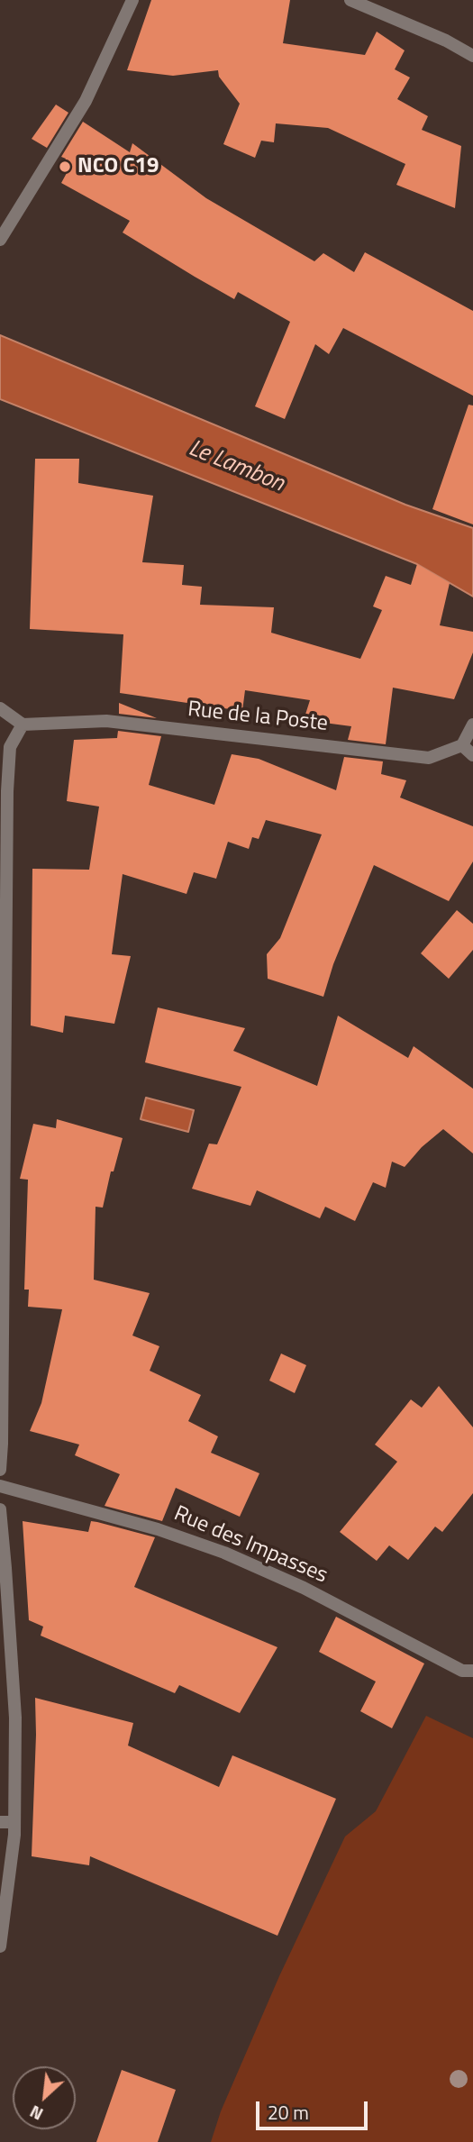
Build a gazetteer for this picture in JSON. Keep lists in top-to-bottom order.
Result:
{
  "streets": {
    "street": ["Rue de la Poste", "Rue des Impasses"]
  },
  "water": ["Le Lambon"],
  "places": ["NCO C19"],
  "scale_bar": "20 m",
  "north": "bottom left"
}
